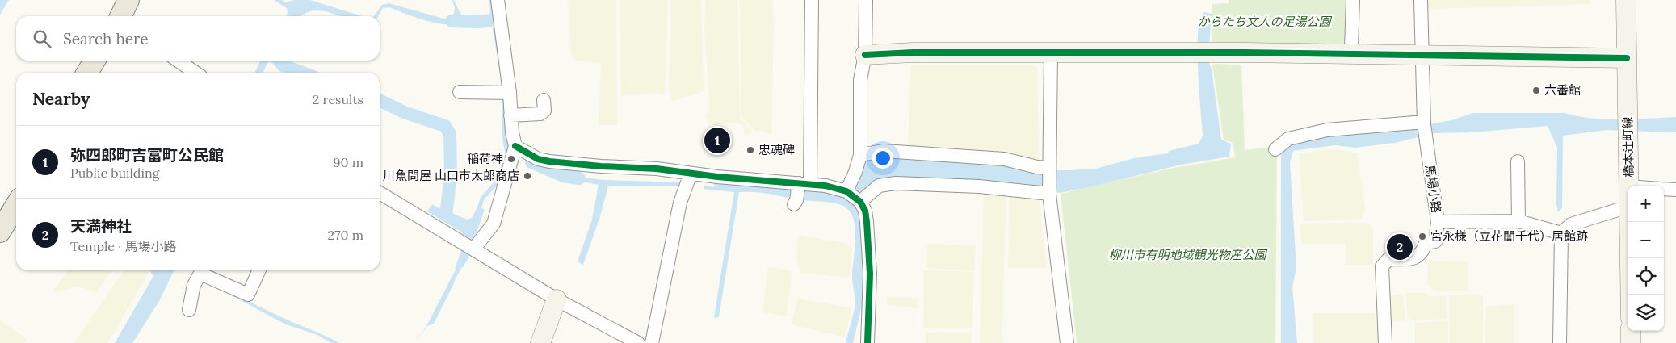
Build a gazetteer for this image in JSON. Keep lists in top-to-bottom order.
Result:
{
  "streets": {
    "street": ["橋本辻町線", "馬場小路"]
  },
  "parks": ["からたち文人の足湯公園", "柳川市有明地域観光物産公園"],
  "places": [
    "六番館",
    "忠魂碑",
    "稲荷神",
    "川魚問屋 山口市太郎商店",
    "宮永様（立花誾千代）居館跡"
  ],
  "page": {
    "search": "Search here",
    "heading": ["Nearby", "2 results"],
    "list": [
      {
        "mark": "1",
        "name": "弥四郎町吉富町公民館",
        "note": "Public building",
        "value": "90 m"
      },
      {
        "mark": "2",
        "name": "天満神社",
        "note": "Temple · 馬場小路",
        "value": "270 m"
      }
    ],
    "pins": ["1", "2"],
    "map_buttons": ["+", "−"]
  }
}
